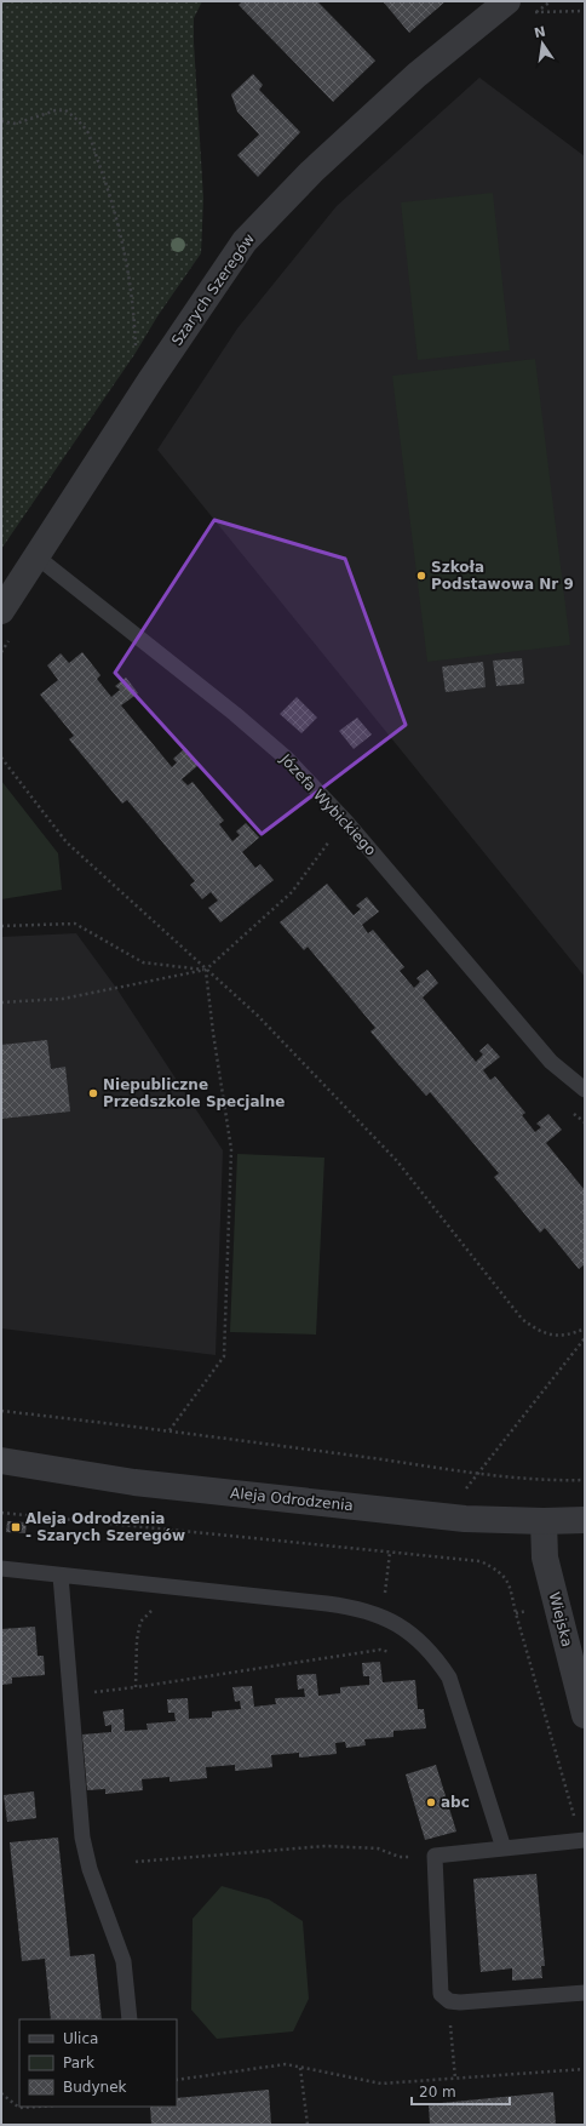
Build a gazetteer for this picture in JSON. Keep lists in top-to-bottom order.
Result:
{
  "streets": {
    "street": ["Szarych Szeregów", "Aleja Odrodzenia", "Wiejska"],
    "lane": ["Józefa Wybickiego"]
  },
  "crossings": [
    ["Szarych Szeregów", "Józefa Wybickiego"],
    ["Aleja Odrodzenia", "Wiejska"]
  ],
  "places": {
    "other": ["Szkoła Podstawowa Nr 9", "Niepubliczne Przedszkole Specjalne", "abc"],
    "transit": ["Aleja Odrodzenia - Szarych Szeregów"]
  },
  "legend": ["Ulica", "Park", "Budynek"],
  "scale_bar": "20 m",
  "north": "top"
}
